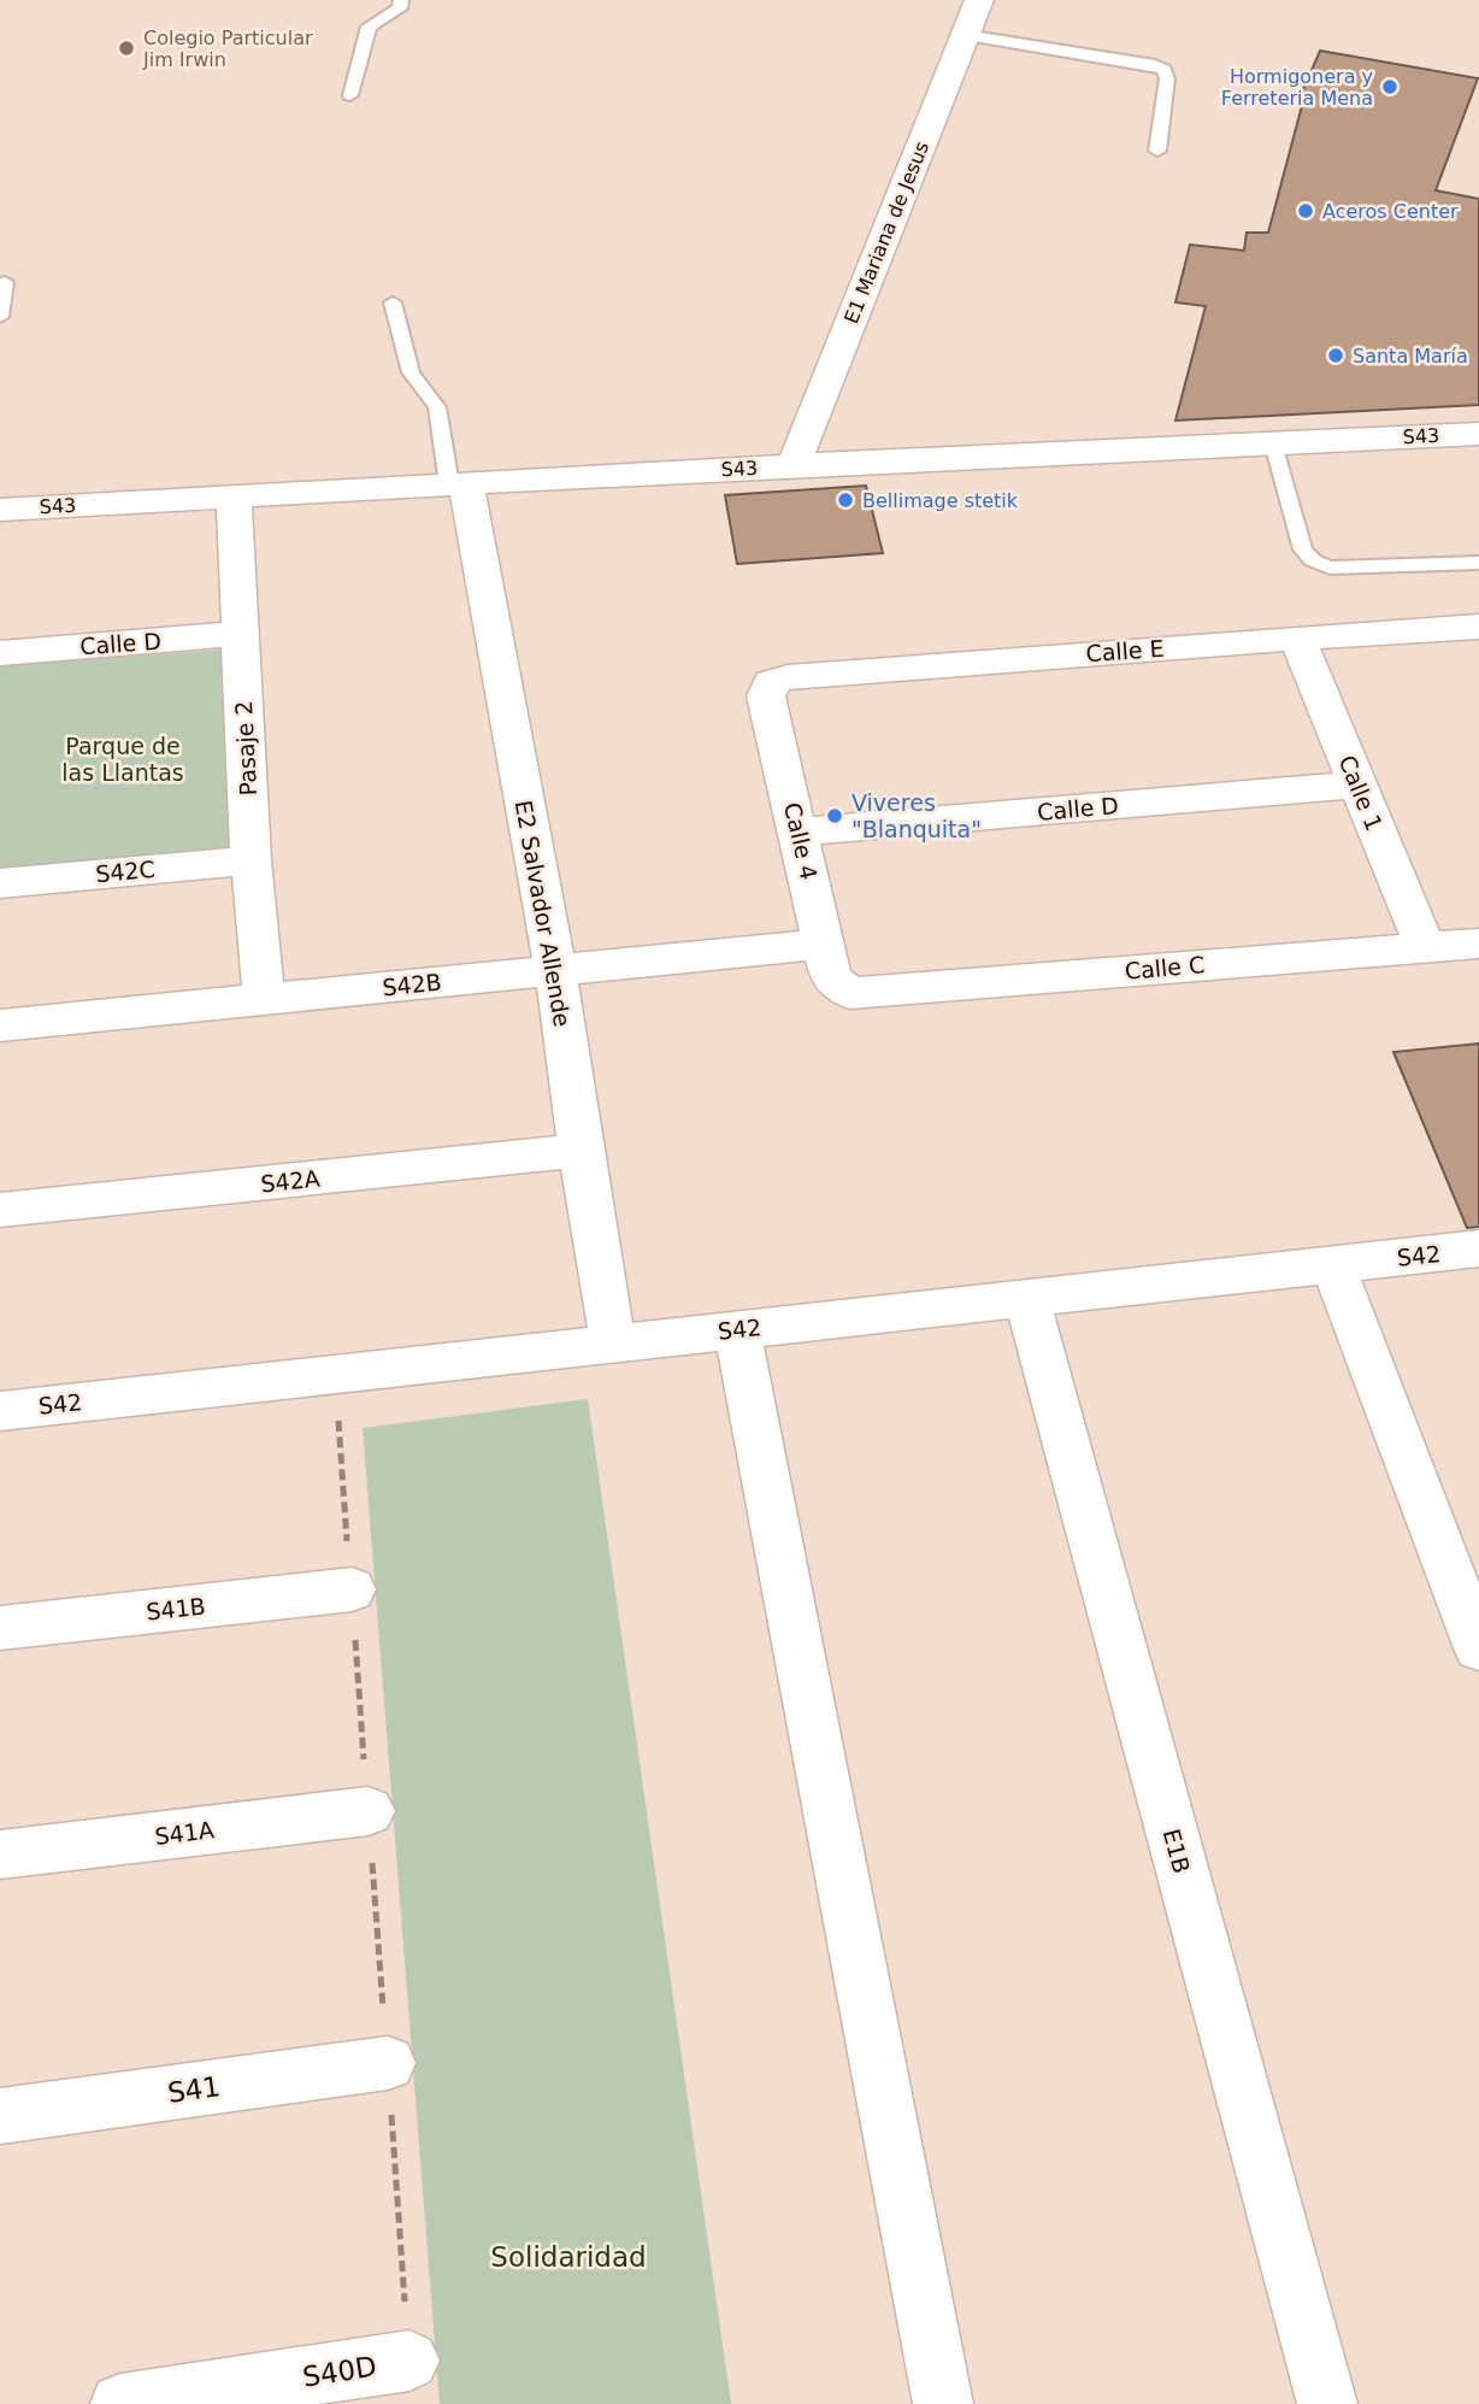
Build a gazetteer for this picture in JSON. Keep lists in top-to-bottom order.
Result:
{
  "streets": {
    "street": [
      "E1 Mariana de Jesus",
      "S43",
      "Calle D",
      "Calle E",
      "Pasaje 2",
      "Calle 1",
      "Calle 4",
      "S42C",
      "E2 Salvador Allende",
      "Calle C",
      "S42B",
      "S42A",
      "S42",
      "S41B",
      "S41A",
      "E1B",
      "S41",
      "S40D"
    ]
  },
  "crossings": [
    ["E1 Mariana de Jesus", "S43"],
    ["S43", "Pasaje 2"],
    ["S43", "E2 Salvador Allende"],
    ["Calle D", "Pasaje 2"],
    ["Calle D", "Calle 1"],
    ["Calle D", "Calle 4"],
    ["Calle E", "Calle 1"],
    ["Calle E", "Calle 4"],
    ["Pasaje 2", "S42C"],
    ["Pasaje 2", "S42B"],
    ["Calle 1", "Calle C"],
    ["Calle 4", "Calle C"],
    ["Calle 4", "S42B"],
    ["E2 Salvador Allende", "S42B"],
    ["E2 Salvador Allende", "S42A"],
    ["E2 Salvador Allende", "S42"],
    ["S42", "E1B"]
  ],
  "parks": ["Parque de las Llantas", "Solidaridad"],
  "places": [
    "Colegio Particular Jim Irwin",
    "Hormigonera y Ferreteria Mena",
    "Aceros Center",
    "Santa María",
    "Bellimage stetik",
    "Viveres \"Blanquita\""
  ]
}
